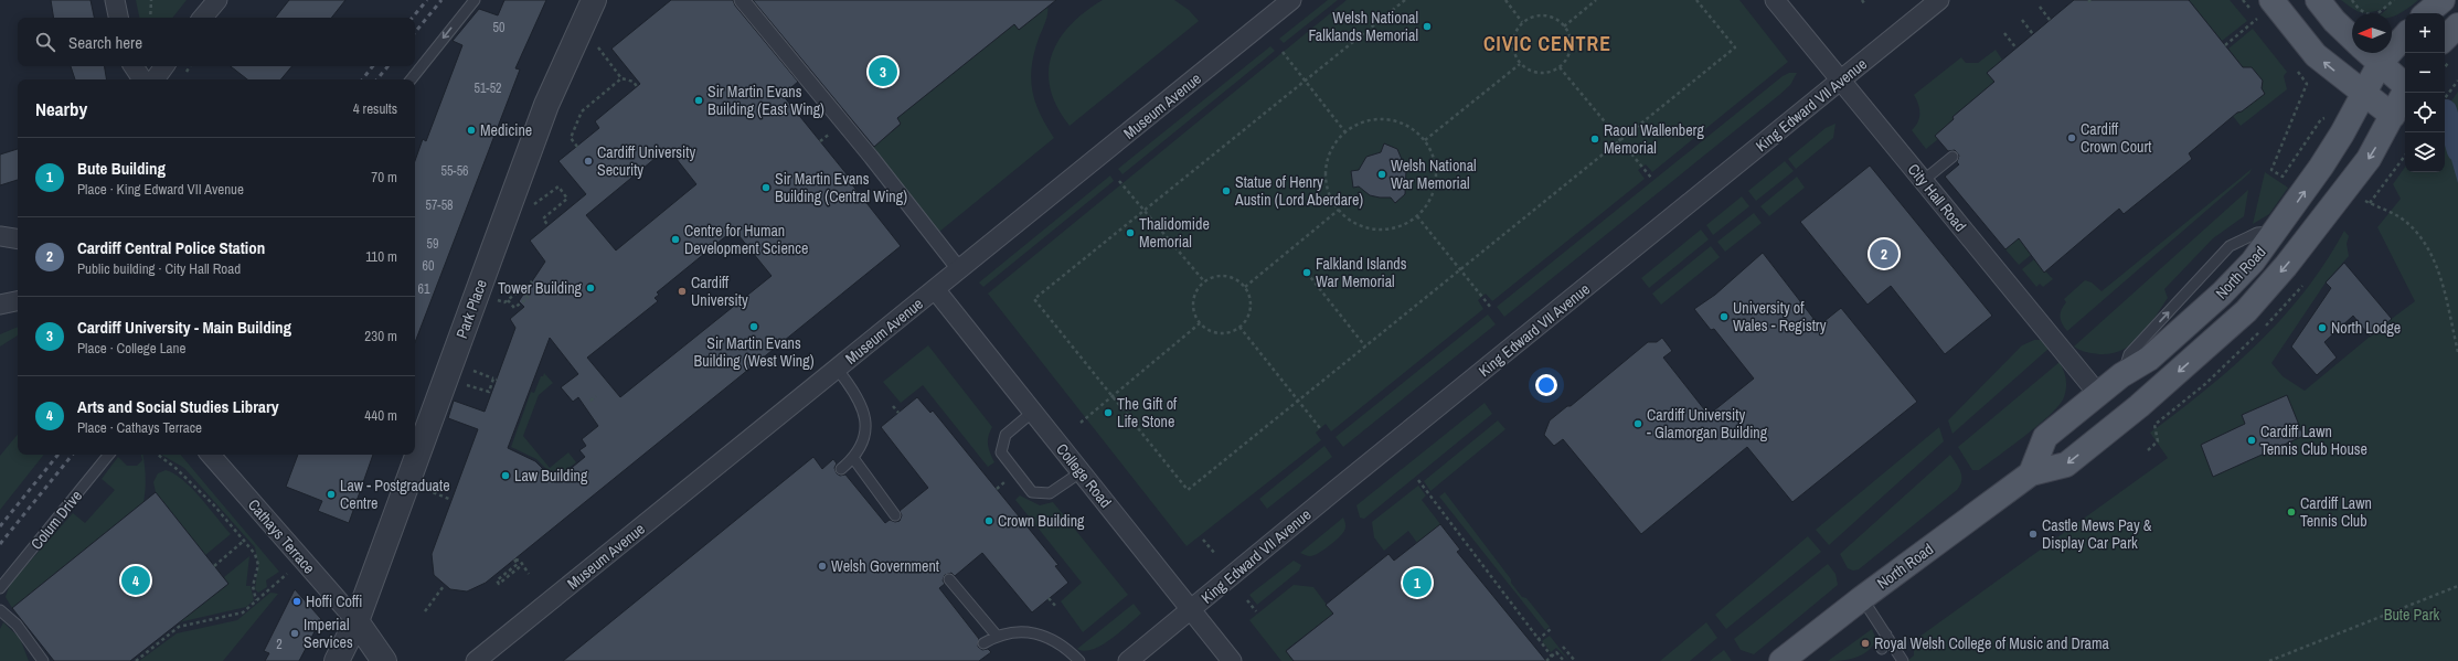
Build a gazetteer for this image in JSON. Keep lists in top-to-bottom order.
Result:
{
  "streets": {
    "main road": ["North Road"],
    "street": [
      "King Edward VII Avenue",
      "Museum Avenue",
      "City Hall Road",
      "Park Place",
      "College Road",
      "Cathays Terrace"
    ],
    "lane": ["Colum Drive"]
  },
  "crossings": [
    ["King Edward VII Avenue", "City Hall Road"],
    ["King Edward VII Avenue", "College Road"],
    ["Museum Avenue", "College Road"],
    ["City Hall Road", "North Road"],
    ["Park Place", "Cathays Terrace"]
  ],
  "districts": ["CIVIC CENTRE"],
  "parks": ["Bute Park"],
  "places": [
    "Welsh National Falklands Memorial",
    "Sir Martin Evans Building (East Wing)",
    "Medicine",
    "Cardiff Crown Court",
    "Raoul Wallenberg Memorial",
    "Cardiff University Security",
    "Welsh National War Memorial",
    "Sir Martin Evans Building (Central Wing)",
    "Statue of Henry Austin (Lord Aberdare)",
    "Thalidomide Memorial",
    "Centre for Human Development Science",
    "Falkland Islands War Memorial",
    "Tower Building",
    "Cardiff University",
    "University of Wales - Registry",
    "Sir Martin Evans Building (West Wing)",
    "North Lodge",
    "The Gift of Life Stone",
    "Cardiff University - Glamorgan Building",
    "Cardiff Lawn Tennis Club House",
    "Law Building",
    "Law - Postgraduate Centre",
    "Cardiff Lawn Tennis Club",
    "Crown Building",
    "Castle Mews Pay & Display Car Park",
    "Welsh Government",
    "Hoffi Coffi",
    "Imperial Services",
    "Royal Welsh College of Music and Drama"
  ],
  "house_numbers": [
    "50",
    "51-52",
    "55-56",
    "57-58",
    "59",
    "60",
    "61",
    "2"
  ],
  "north": "left",
  "page": {
    "map_buttons": ["+", "−"],
    "search": "Search here",
    "pins": [
      "3",
      "2",
      "4",
      "1"
    ],
    "heading": ["Nearby", "4 results"],
    "list": [
      {
        "mark": "1",
        "name": "Bute Building",
        "note": "Place · King Edward VII Avenue",
        "value": "70 m"
      },
      {
        "mark": "2",
        "name": "Cardiff Central Police Station",
        "note": "Public building · City Hall Road",
        "value": "110 m"
      },
      {
        "mark": "3",
        "name": "Cardiff University - Main Building",
        "note": "Place · College Lane",
        "value": "230 m"
      },
      {
        "mark": "4",
        "name": "Arts and Social Studies Library",
        "note": "Place · Cathays Terrace",
        "value": "440 m"
      }
    ]
  }
}
